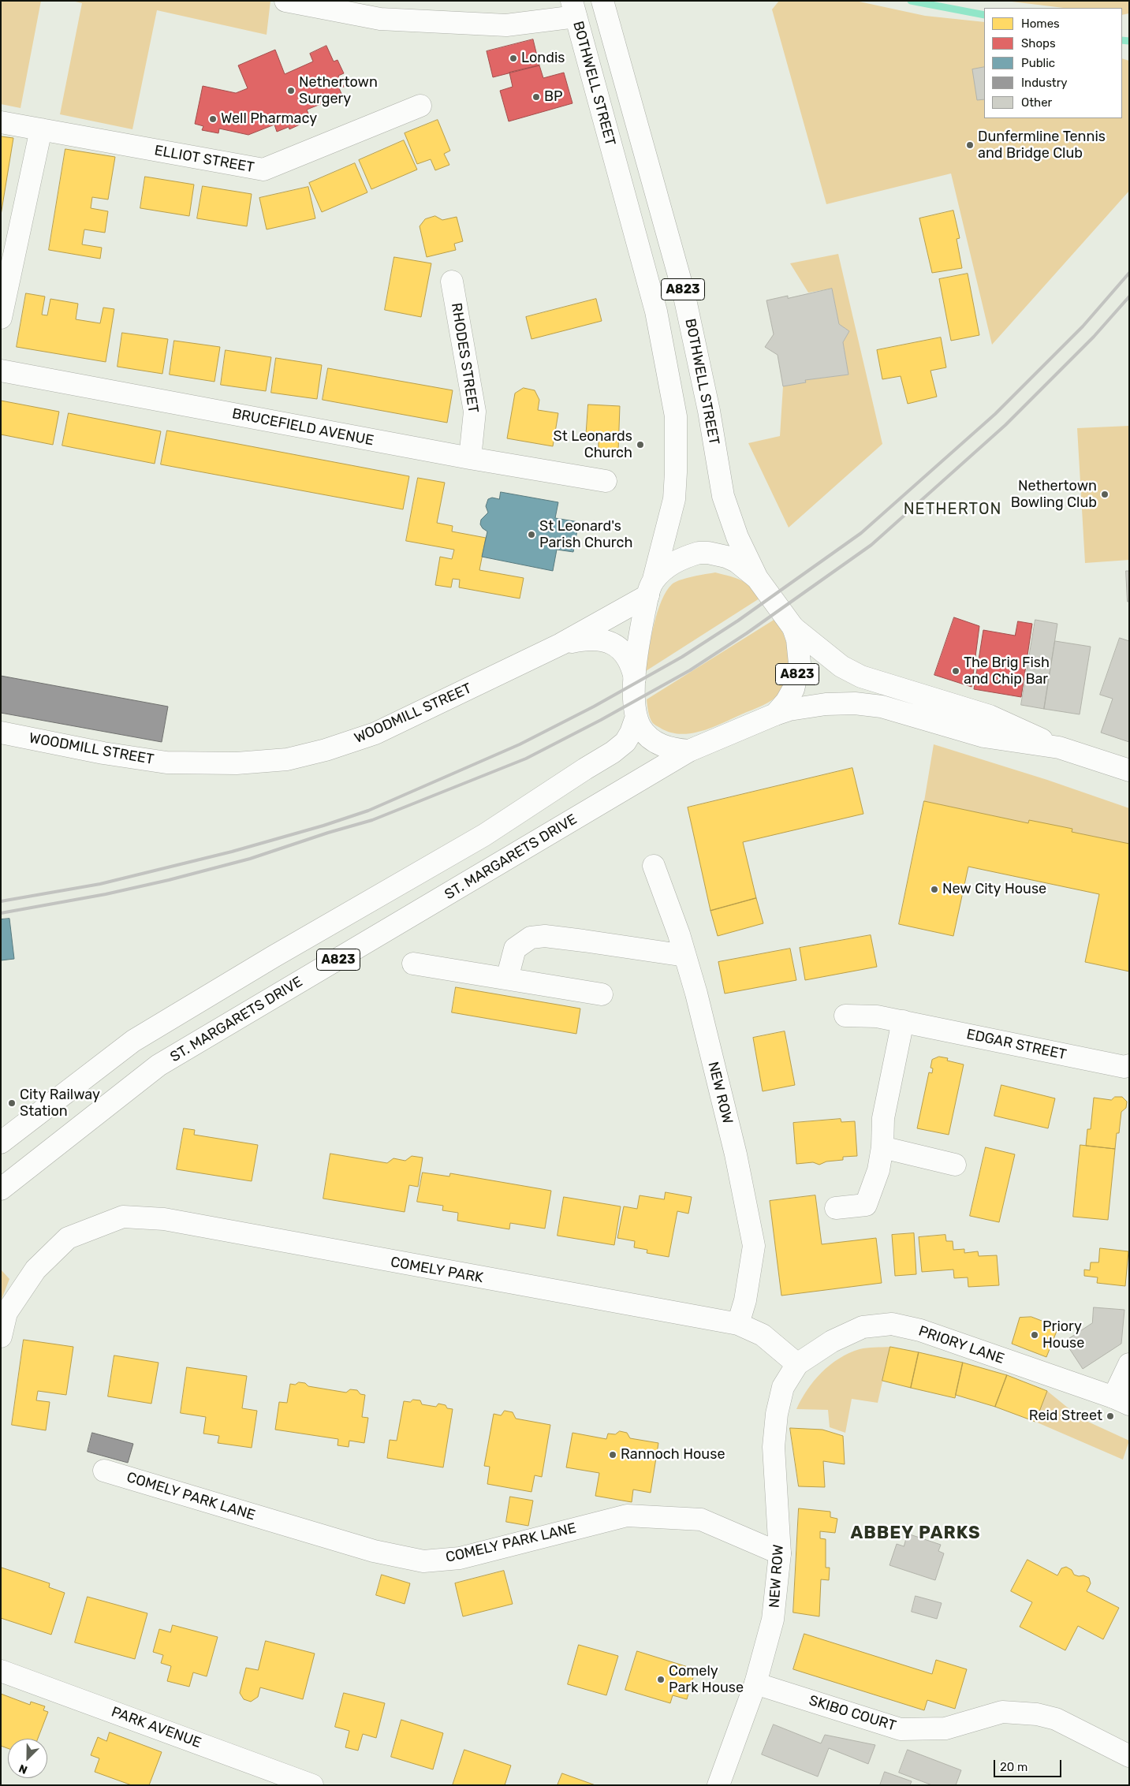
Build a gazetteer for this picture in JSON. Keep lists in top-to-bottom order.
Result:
{
  "streets": {
    "street": [
      "BOTHWELL STREET",
      "ELLIOT STREET",
      "A823",
      "RHODES STREET",
      "BRUCEFIELD AVENUE",
      "WOODMILL STREET",
      "ST. MARGARETS DRIVE",
      "EDGAR STREET",
      "NEW ROW",
      "COMELY PARK",
      "PRIORY LANE",
      "COMELY PARK LANE",
      "SKIBO COURT",
      "PARK AVENUE"
    ]
  },
  "crossings": [
    ["BOTHWELL STREET", "A823"],
    ["BOTHWELL STREET", "WOODMILL STREET"],
    ["A823", "WOODMILL STREET"],
    ["A823", "ST. MARGARETS DRIVE"],
    ["RHODES STREET", "BRUCEFIELD AVENUE"],
    ["NEW ROW", "COMELY PARK"],
    ["NEW ROW", "PRIORY LANE"],
    ["NEW ROW", "COMELY PARK LANE"],
    ["NEW ROW", "SKIBO COURT"],
    ["COMELY PARK", "PRIORY LANE"]
  ],
  "districts": ["NETHERTON", "ABBEY PARKS"],
  "places": [
    "Londis",
    "Nethertown Surgery",
    "BP",
    "Well Pharmacy",
    "Dunfermline Tennis and Bridge Club",
    "St Leonards Church",
    "Nethertown Bowling Club",
    "St Leonard's Parish Church",
    "The Brig Fish and Chip Bar",
    "New City House",
    "City Railway Station",
    "Priory House",
    "Reid Street",
    "Rannoch House",
    "Comely Park House"
  ],
  "legend": [
    "Homes",
    "Shops",
    "Public",
    "Industry",
    "Other"
  ],
  "scale_bar": "20 m",
  "north": "bottom left"
}
